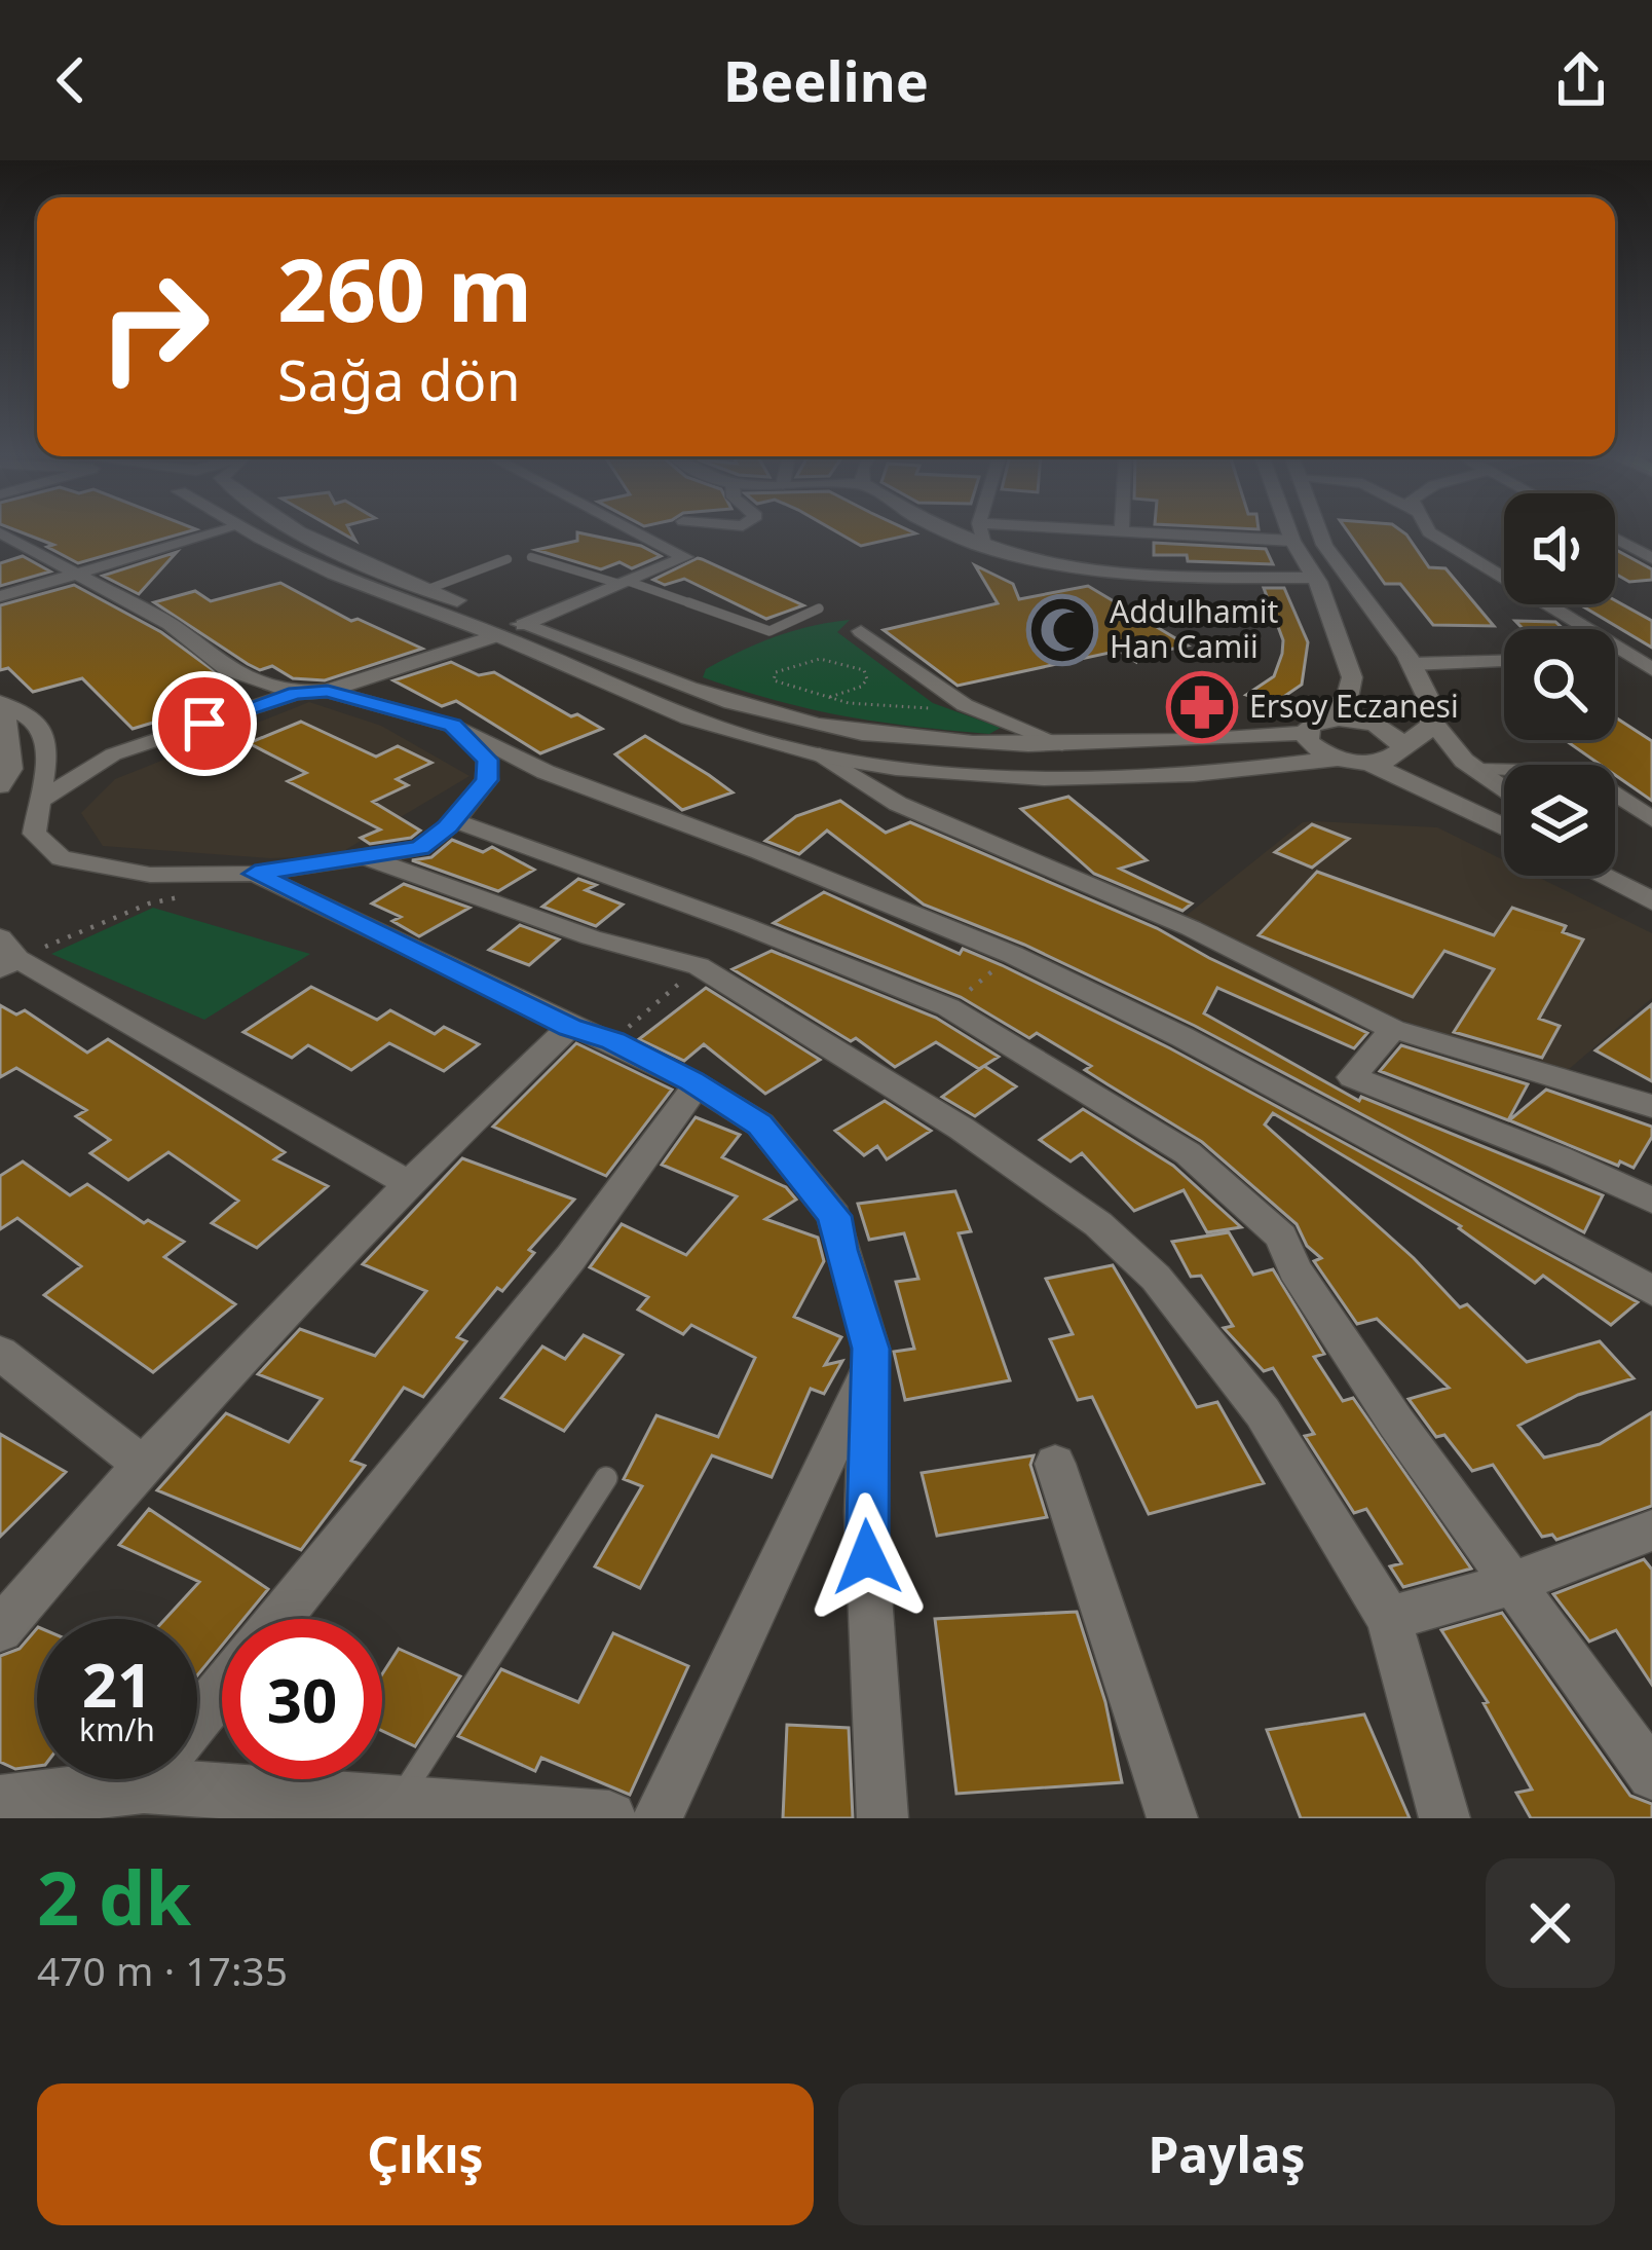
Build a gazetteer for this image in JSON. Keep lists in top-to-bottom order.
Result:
{
  "places": {
    "mosque": ["Addulhamit Han Camii"],
    "pharmacy": ["Ersoy Eczanesi"]
  },
  "page": {
    "header": "Beeline",
    "turn": ["260 m", "Sağa dön"],
    "speed": "21 km/h",
    "limit": "30",
    "heading": ["2 dk", "470 m · 17:35"],
    "buttons": ["Çıkış", "Paylaş"]
  }
}
